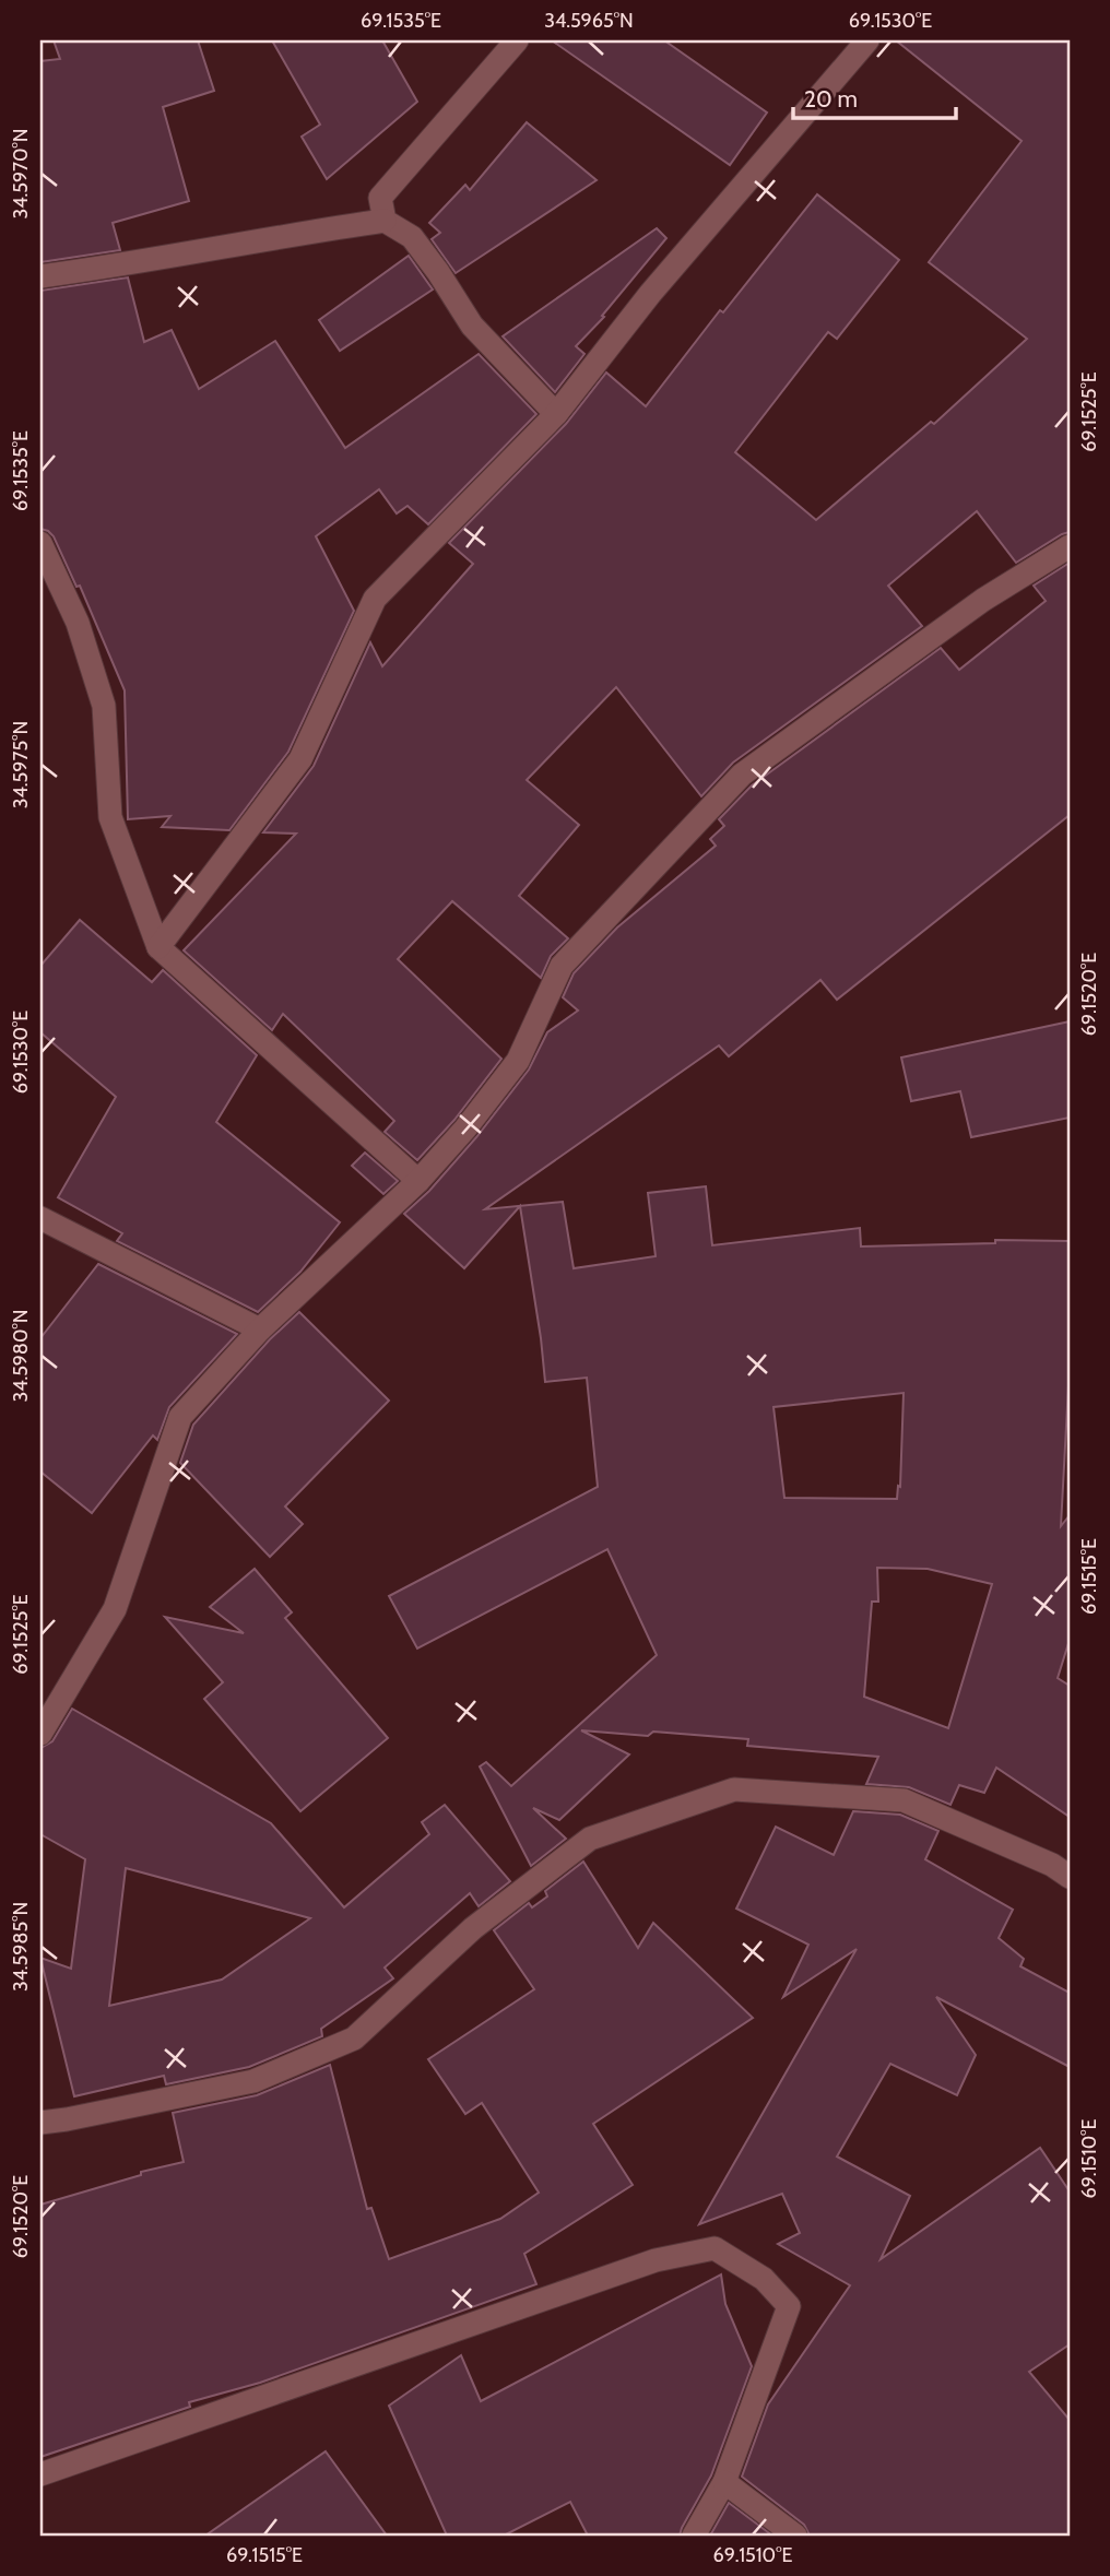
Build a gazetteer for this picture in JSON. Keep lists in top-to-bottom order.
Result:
{
  "scale_bar": "20 m",
  "coordinates": [
    "69.1535°E",
    "34.5965°N",
    "69.1530°E",
    "34.5970°N",
    "69.1525°E",
    "34.5975°N",
    "69.1520°E",
    "34.5980°N",
    "69.1515°E",
    "34.5985°N",
    "69.1510°E"
  ]
}
